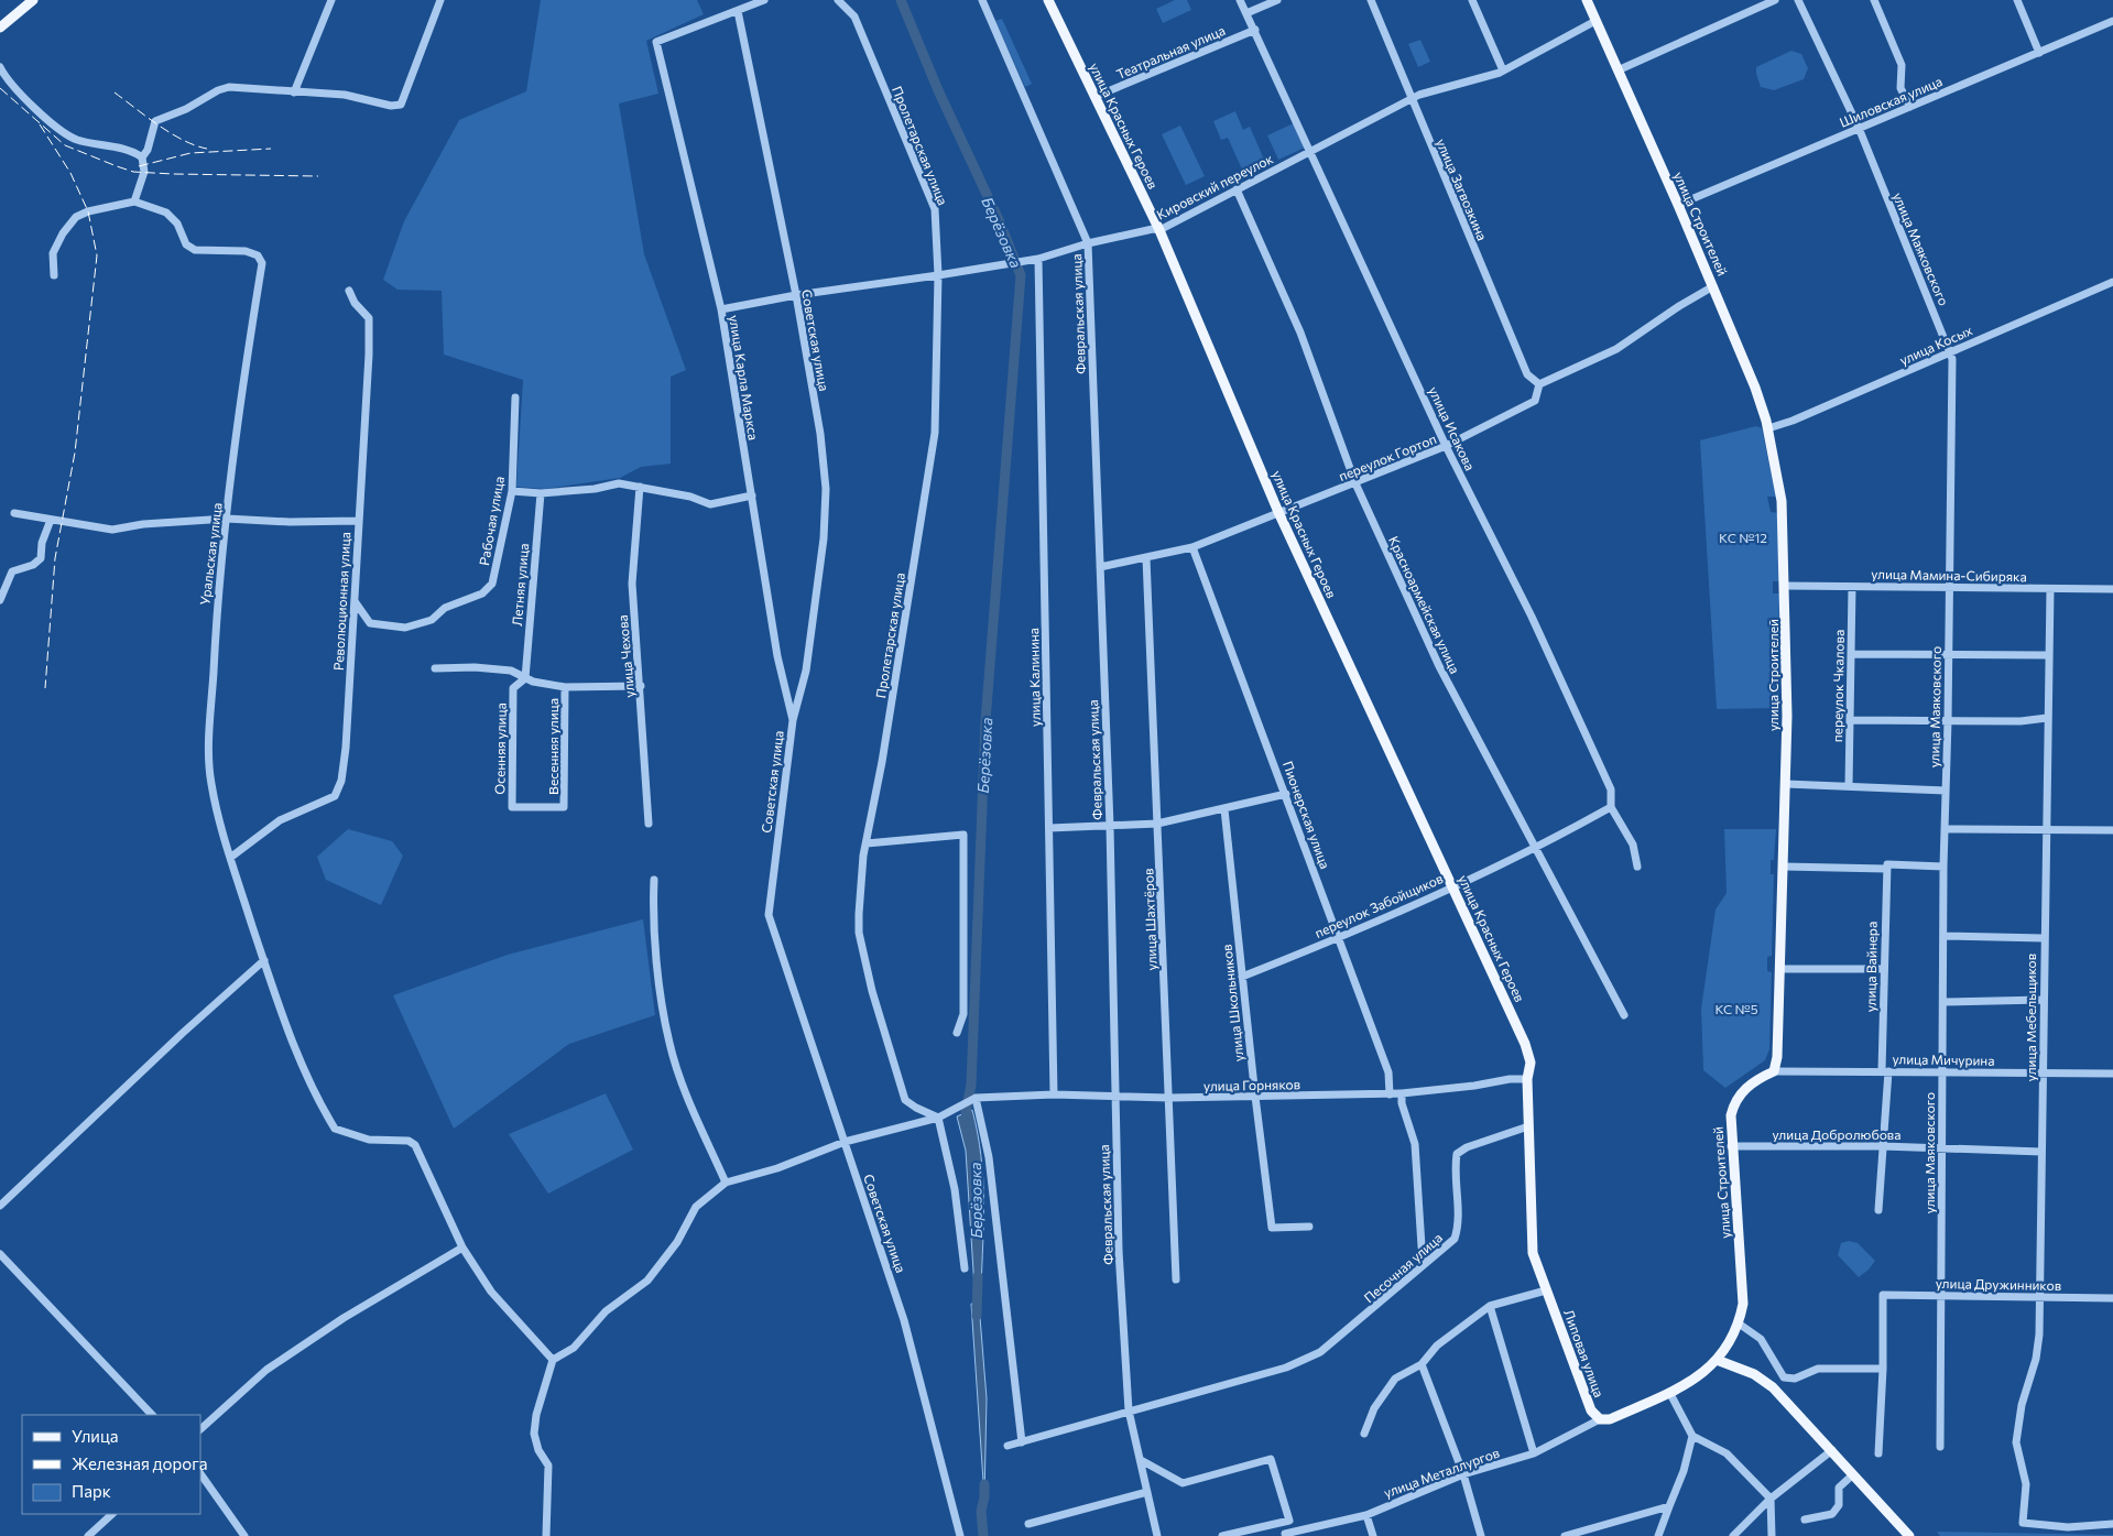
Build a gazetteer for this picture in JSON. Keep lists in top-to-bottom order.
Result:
{
  "streets": {
    "main road": ["улица Красных Героев", "улица Строителей", "Липовая улица"],
    "street": [
      "Театральная улица",
      "Шиловская улица",
      "Пролетарская улица",
      "Кировский переулок",
      "улица Загвозкина",
      "улица Маяковского",
      "Февральская улица",
      "Советская улица",
      "улица Косых",
      "улица Карла Маркса",
      "улица Исакова",
      "переулок Гортоп",
      "Рабочая улица",
      "Уральская улица",
      "улица Мамина-Сибиряка",
      "Летняя улица",
      "Революционная улица",
      "Красноармейская улица",
      "улица Чехова",
      "улица Калинина",
      "переулок Чкалова",
      "Весенняя улица",
      "Осенняя улица",
      "Пионерская улица",
      "переулок Забойщиков",
      "улица Шахтёров",
      "улица Вайнера",
      "улица Школьников",
      "улица Мебельщиков",
      "улица Мичурина",
      "улица Горняков",
      "улица Добролюбова",
      "Песочная улица",
      "улица Дружинников",
      "улица Металлургов"
    ]
  },
  "crossings": [
    ["Театральная улица", "улица Красных Героев"],
    ["Театральная улица", "улица Исакова"],
    ["Шиловская улица", "улица Строителей"],
    ["Шиловская улица", "улица Маяковского"],
    ["улица Красных Героев", "Кировский переулок"],
    ["улица Красных Героев", "переулок Гортоп"],
    ["улица Красных Героев", "переулок Забойщиков"],
    ["улица Красных Героев", "улица Горняков"],
    ["улица Красных Героев", "Песочная улица"],
    ["улица Красных Героев", "Липовая улица"],
    ["Пролетарская улица", "Кировский переулок"],
    ["Кировский переулок", "улица Загвозкина"],
    ["Кировский переулок", "улица Строителей"],
    ["Кировский переулок", "Февральская улица"],
    ["Кировский переулок", "Советская улица"],
    ["Кировский переулок", "улица Карла Маркса"],
    ["Кировский переулок", "улица Исакова"],
    ["Кировский переулок", "Красноармейская улица"],
    ["Кировский переулок", "улица Калинина"],
    ["улица Загвозкина", "переулок Гортоп"],
    ["улица Строителей", "улица Косых"],
    ["улица Строителей", "улица Мамина-Сибиряка"],
    ["улица Строителей", "улица Мичурина"],
    ["улица Строителей", "улица Добролюбова"],
    ["улица Маяковского", "улица Косых"],
    ["улица Маяковского", "улица Мамина-Сибиряка"],
    ["улица Маяковского", "улица Мичурина"],
    ["улица Маяковского", "улица Добролюбова"],
    ["улица Маяковского", "улица Дружинников"],
    ["Февральская улица", "переулок Гортоп"],
    ["Февральская улица", "улица Горняков"],
    ["Февральская улица", "Песочная улица"],
    ["Советская улица", "улица Карла Маркса"],
    ["улица Исакова", "переулок Гортоп"],
    ["улица Исакова", "переулок Забойщиков"],
    ["переулок Гортоп", "Красноармейская улица"],
    ["переулок Гортоп", "Пионерская улица"],
    ["переулок Гортоп", "улица Шахтёров"],
    ["Рабочая улица", "Революционная улица"],
    ["Уральская улица", "Революционная улица"],
    ["улица Мамина-Сибиряка", "переулок Чкалова"],
    ["улица Мамина-Сибиряка", "улица Мебельщиков"],
    ["Летняя улица", "Осенняя улица"],
    ["Красноармейская улица", "переулок Забойщиков"],
    ["улица Калинина", "улица Горняков"],
    ["Весенняя улица", "Осенняя улица"],
    ["Пионерская улица", "переулок Забойщиков"],
    ["Пионерская улица", "улица Горняков"],
    ["переулок Забойщиков", "улица Школьников"],
    ["улица Шахтёров", "улица Горняков"],
    ["улица Вайнера", "улица Мичурина"],
    ["улица Вайнера", "улица Добролюбова"],
    ["улица Школьников", "улица Горняков"],
    ["улица Мебельщиков", "улица Мичурина"],
    ["улица Мебельщиков", "улица Добролюбова"],
    ["улица Мебельщиков", "улица Дружинников"],
    ["Песочная улица", "Липовая улица"],
    ["Липовая улица", "улица Металлургов"]
  ],
  "water": ["Берёзовка"],
  "parks": ["КС №12", "КС №5"],
  "legend": ["Улица", "Железная дорога", "Парк"]
}
